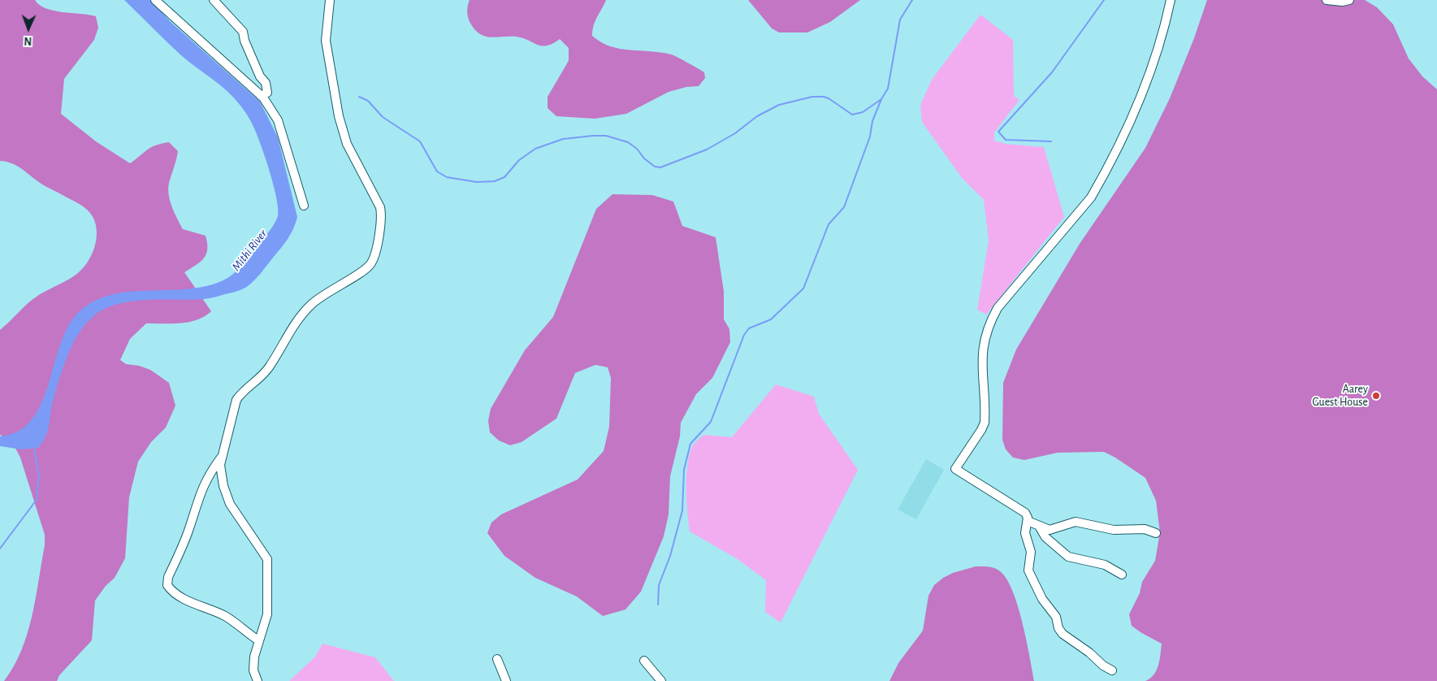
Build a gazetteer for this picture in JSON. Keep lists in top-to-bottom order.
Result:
{
  "water": ["Mithi River"],
  "places": ["Aarey Guest House"],
  "north": "bottom"
}
